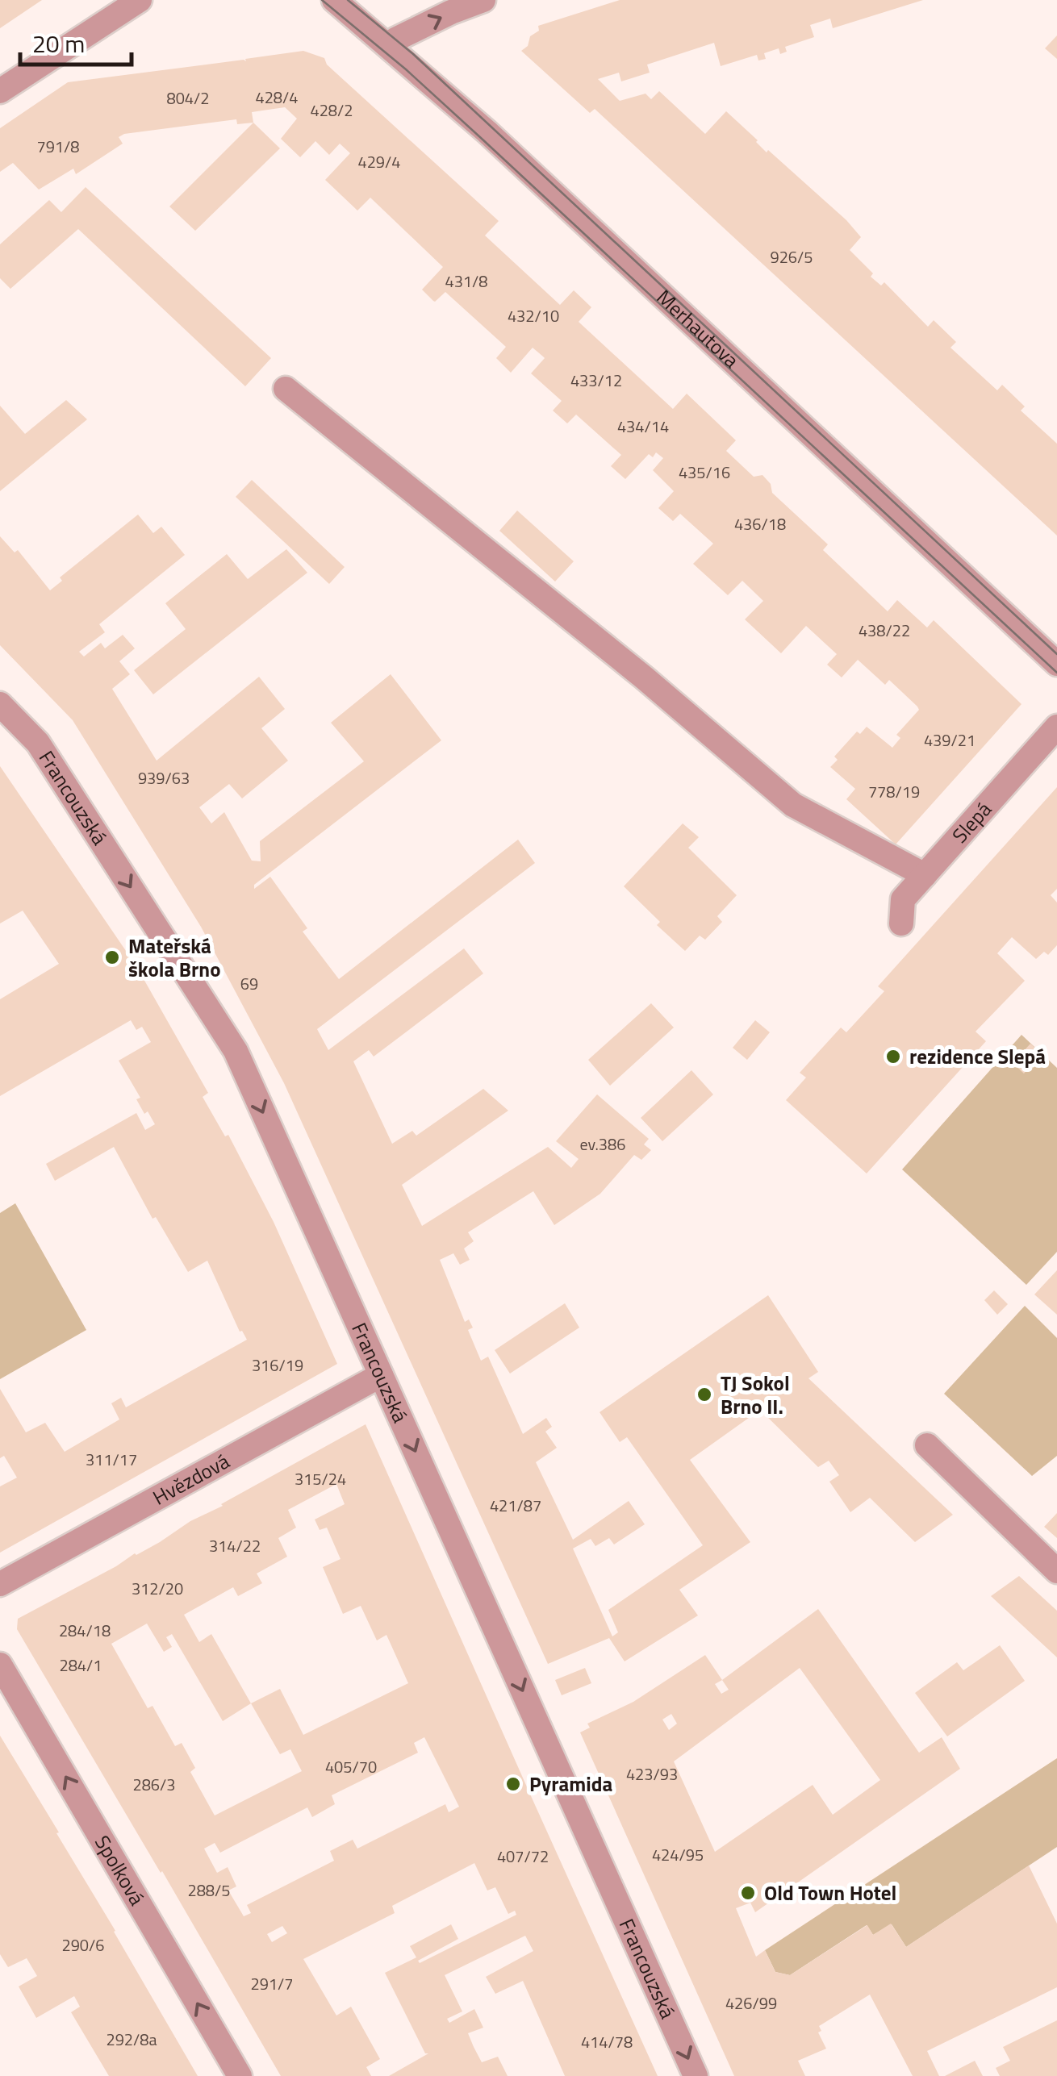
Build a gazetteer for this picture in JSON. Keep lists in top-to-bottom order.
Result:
{
  "streets": {
    "street": [
      "Merhautova",
      "Francouzská",
      "Slepá",
      "Hvězdová",
      "Spolková"
    ]
  },
  "crossings": [
    ["Francouzská", "Hvězdová"]
  ],
  "one_way": ["Francouzská", "Spolková"],
  "places": [
    "Mateřská škola Brno",
    "rezidence Slepá",
    "TJ Sokol Brno II.",
    "Pyramida",
    "Old Town Hotel"
  ],
  "house_numbers": [
    "428/4",
    "804/2",
    "428/2",
    "791/8",
    "429/4",
    "926/5",
    "431/8",
    "432/10",
    "433/12",
    "434/14",
    "435/16",
    "436/18",
    "438/22",
    "439/21",
    "939/63",
    "778/19",
    "69",
    "ev.386",
    "316/19",
    "311/17",
    "315/24",
    "421/87",
    "314/22",
    "312/20",
    "284/18",
    "284/1",
    "405/70",
    "423/93",
    "286/3",
    "424/95",
    "407/72",
    "288/5",
    "290/6",
    "291/7",
    "426/99",
    "292/8a",
    "414/78"
  ],
  "scale_bar": "20 m"
}
